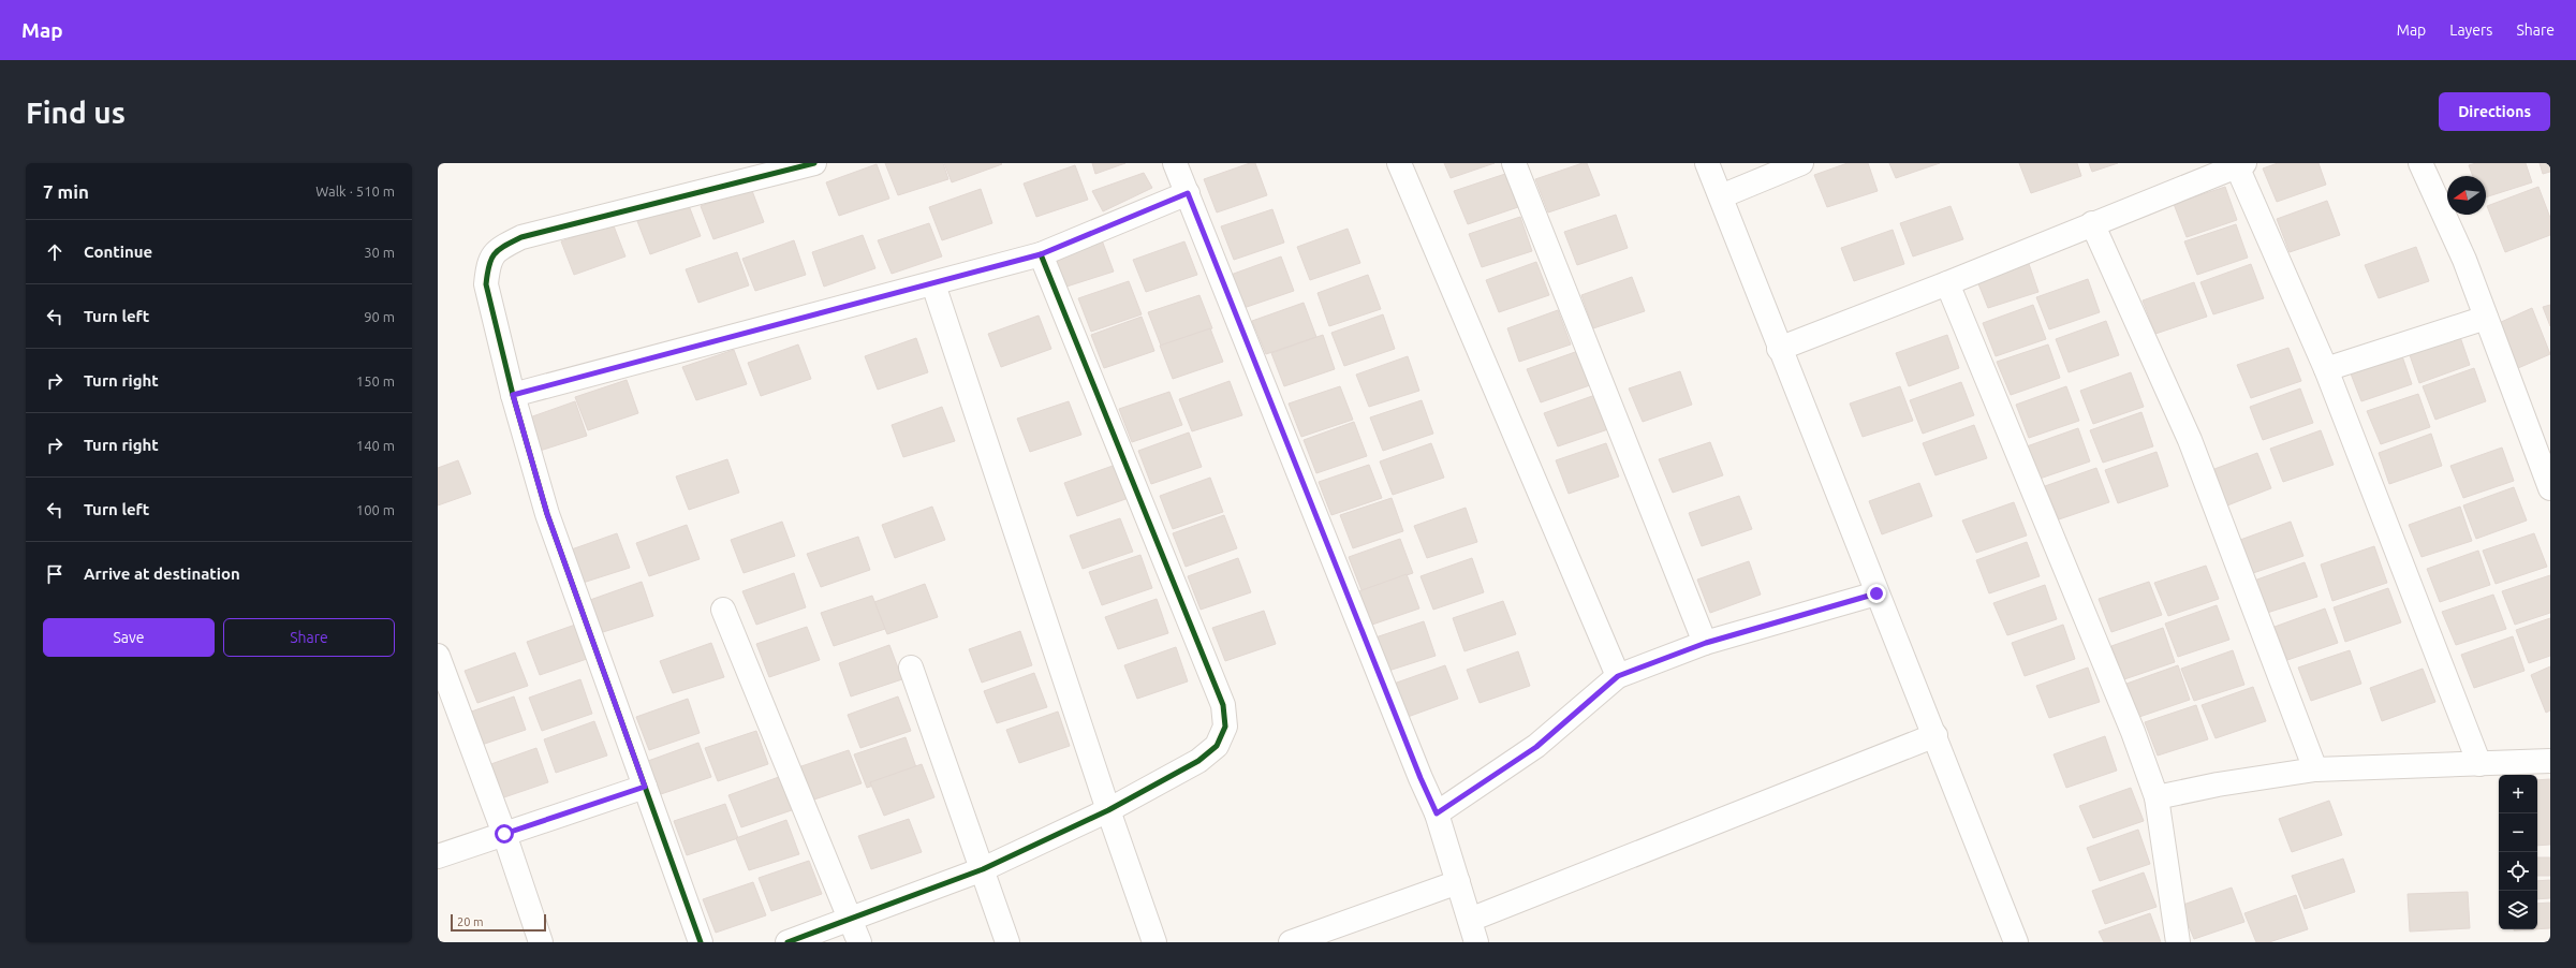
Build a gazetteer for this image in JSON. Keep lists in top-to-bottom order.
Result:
{
  "scale_bar": "20 m",
  "north": "left",
  "page": {
    "header": "Map",
    "nav": ["Map", "Layers", "Share"],
    "buttons": [
      "Directions",
      ["Save", "Share"]
    ],
    "title": "Find us",
    "heading": ["7 min", "Walk · 510 m"],
    "list": [
      ["Continue", "30 m"],
      ["Turn left", "90 m"],
      ["Turn right", "150 m"],
      ["Turn right", "140 m"],
      ["Turn left", "100 m"],
      "Arrive at destination"
    ],
    "map_buttons": ["+", "−"],
    "scale": "20 m"
  }
}
